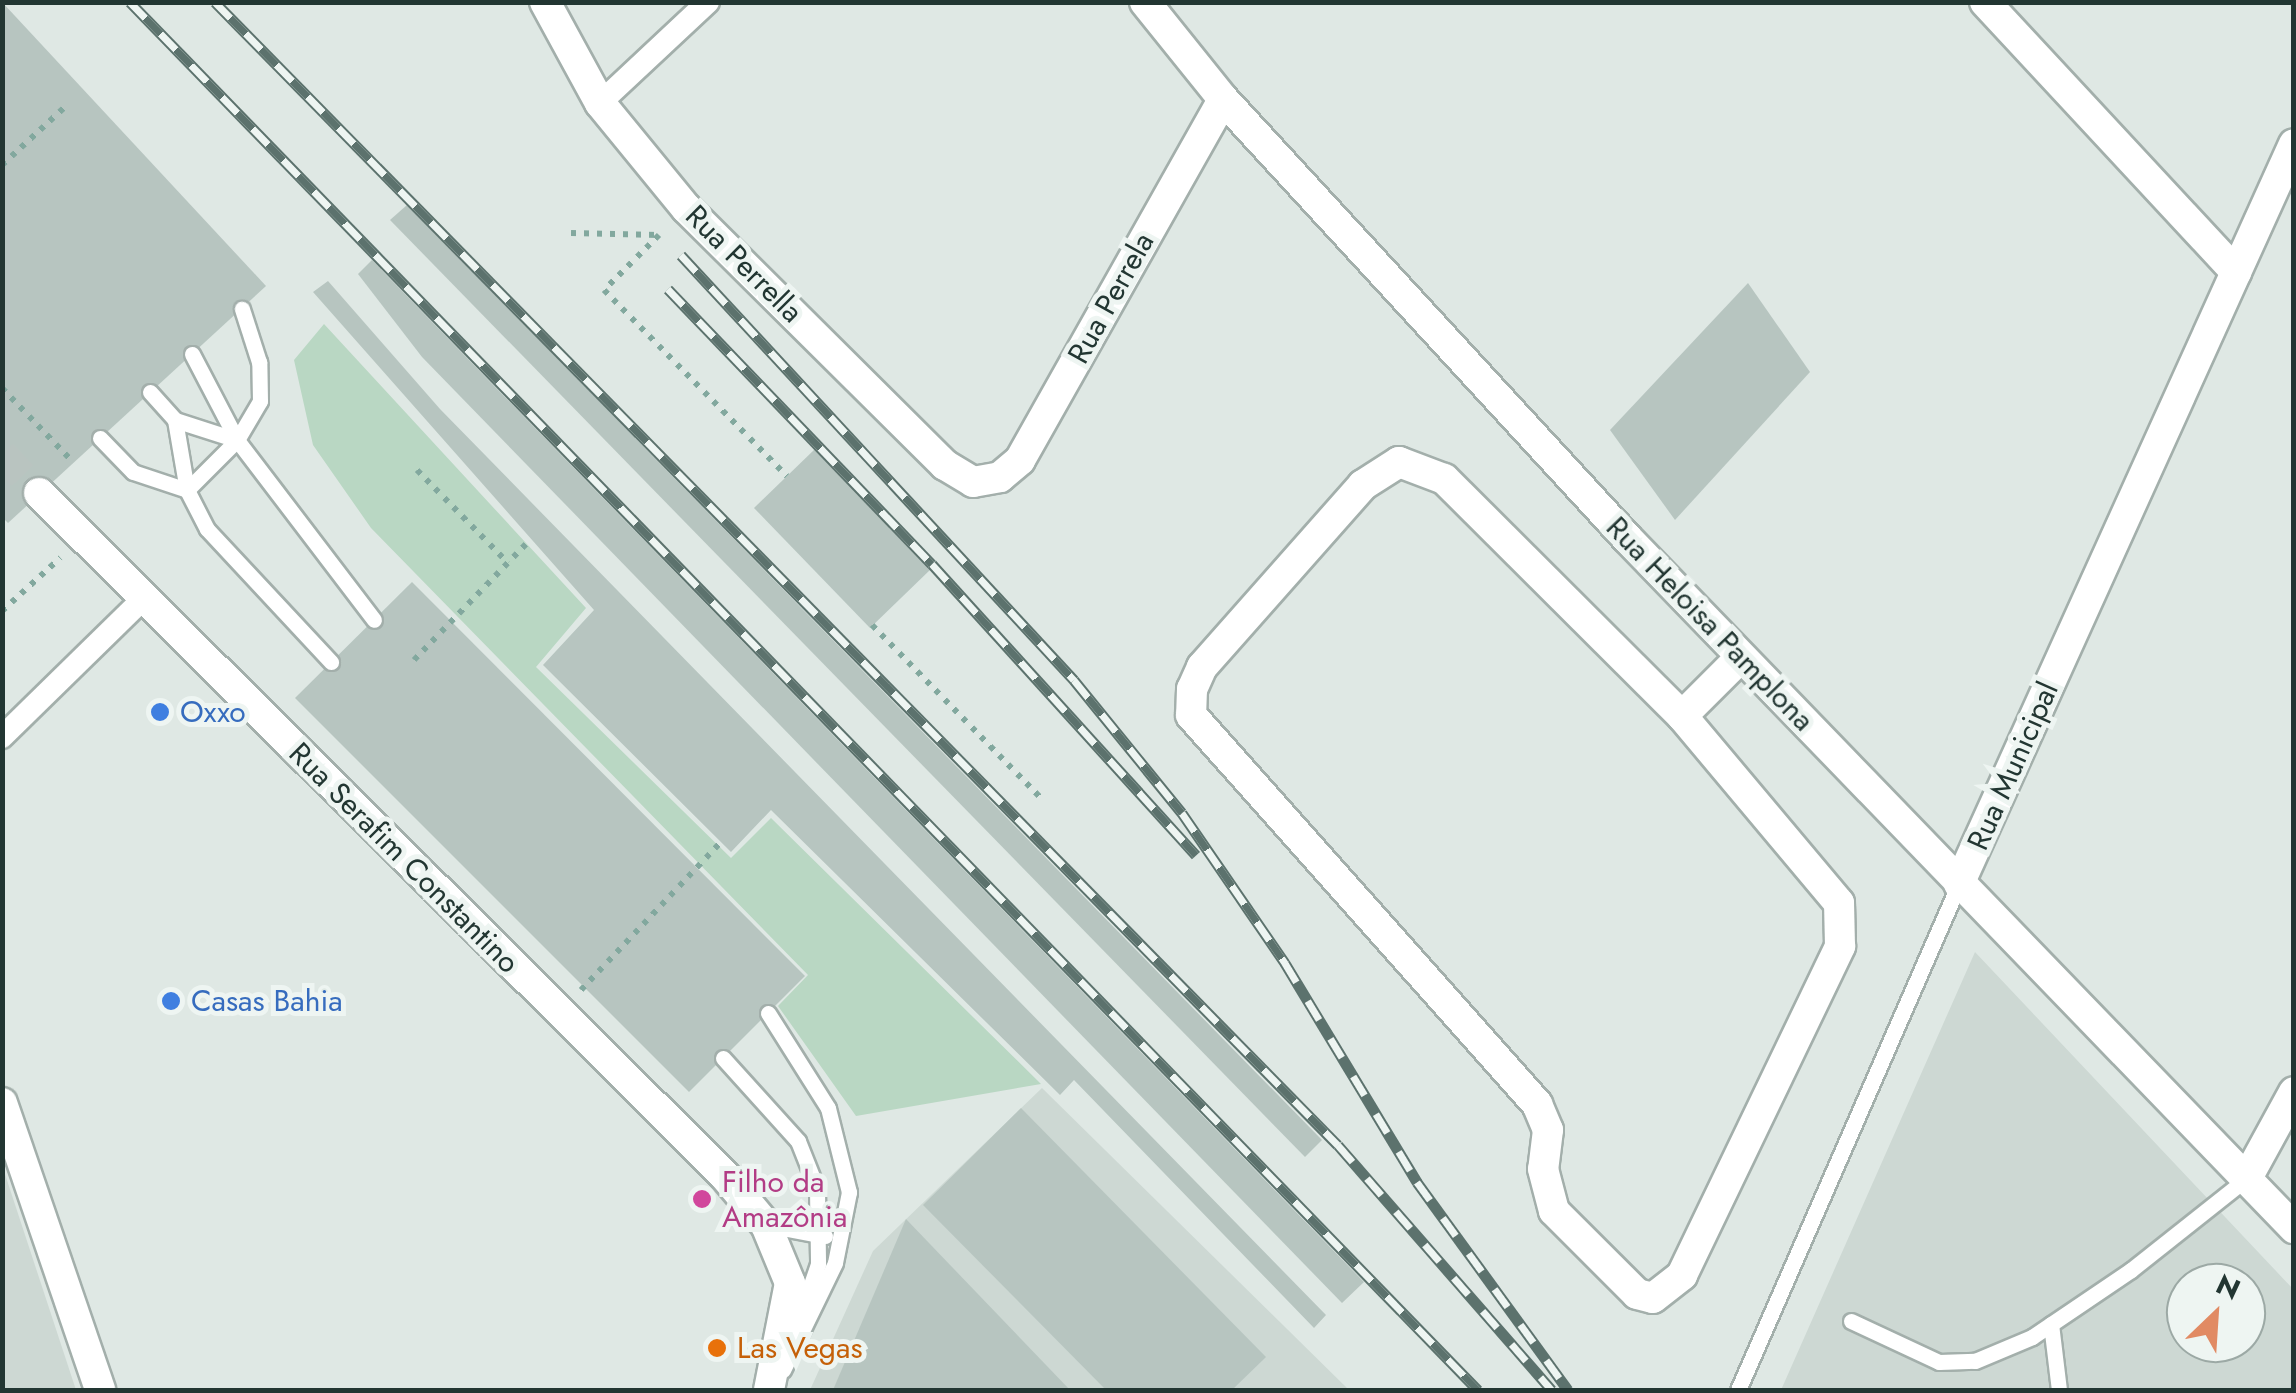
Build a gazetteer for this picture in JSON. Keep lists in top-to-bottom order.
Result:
{
  "streets": {
    "street": [
      "Rua Perrella",
      "Rua Perrela",
      "Rua Heloisa Pamplona",
      "Rua Municipal",
      "Rua Serafim Constantino"
    ]
  },
  "crossings": [
    ["Rua Perrella", "Rua Perrela"],
    ["Rua Perrela", "Rua Heloisa Pamplona"],
    ["Rua Heloisa Pamplona", "Rua Municipal"]
  ],
  "places": [
    "Oxxo",
    "Casas Bahia",
    "Filho da Amazônia",
    "Las Vegas"
  ],
  "north": "top right"
}
